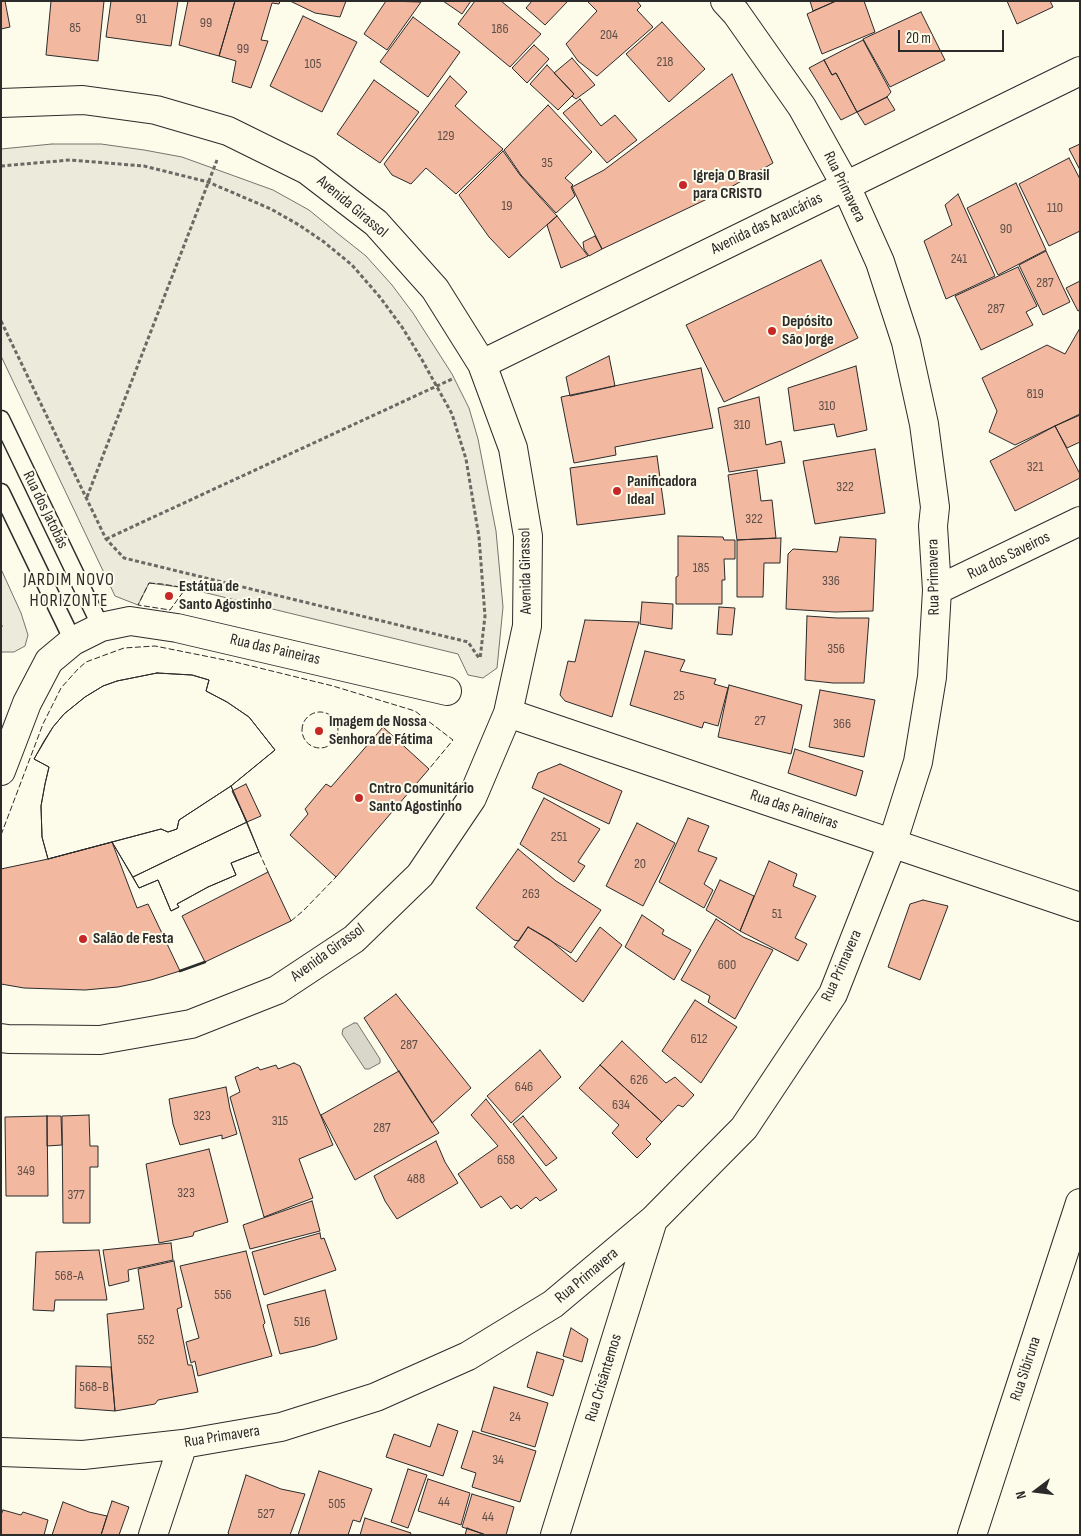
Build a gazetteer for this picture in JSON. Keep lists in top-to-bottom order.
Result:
{
  "streets": {
    "street": [
      "Rua Primavera",
      "Avenida Girassol",
      "Avenida das Araucárias",
      "Rua dos Saveiros",
      "Rua das Paineiras",
      "Rua Sibiruna",
      "Rua Crisântemos"
    ],
    "lane": ["Rua dos Jatobás"]
  },
  "crossings": [
    ["Rua Primavera", "Avenida das Araucárias"],
    ["Rua Primavera", "Rua dos Saveiros"],
    ["Rua Primavera", "Rua das Paineiras"],
    ["Rua Primavera", "Rua Crisântemos"],
    ["Avenida Girassol", "Avenida das Araucárias"],
    ["Avenida Girassol", "Rua das Paineiras"],
    ["Rua dos Jatobás", "Rua das Paineiras"]
  ],
  "districts": ["JARDIM NOVO HORIZONTE"],
  "places": [
    "Igreja O Brasil para CRISTO",
    "Depósito São Jorge",
    "Panificadora Ideal",
    "Estátua de Santo Agostinho",
    "Imagem de Nossa Senhora de Fátima",
    "Cntro Comunitário Santo Agostinho",
    "Salão de Festa"
  ],
  "house_numbers": [
    "91",
    "99",
    "85",
    "186",
    "204",
    "99",
    "218",
    "105",
    "129",
    "35",
    "19",
    "110",
    "90",
    "241",
    "287",
    "287",
    "819",
    "310",
    "310",
    "321",
    "322",
    "322",
    "185",
    "336",
    "356",
    "25",
    "27",
    "366",
    "251",
    "20",
    "263",
    "51",
    "600",
    "612",
    "287",
    "626",
    "646",
    "634",
    "323",
    "315",
    "287",
    "658",
    "349",
    "488",
    "323",
    "377",
    "568-A",
    "556",
    "516",
    "552",
    "568-B",
    "24",
    "34",
    "44",
    "505",
    "527",
    "44"
  ],
  "scale_bar": "20 m",
  "north": "left"
}
